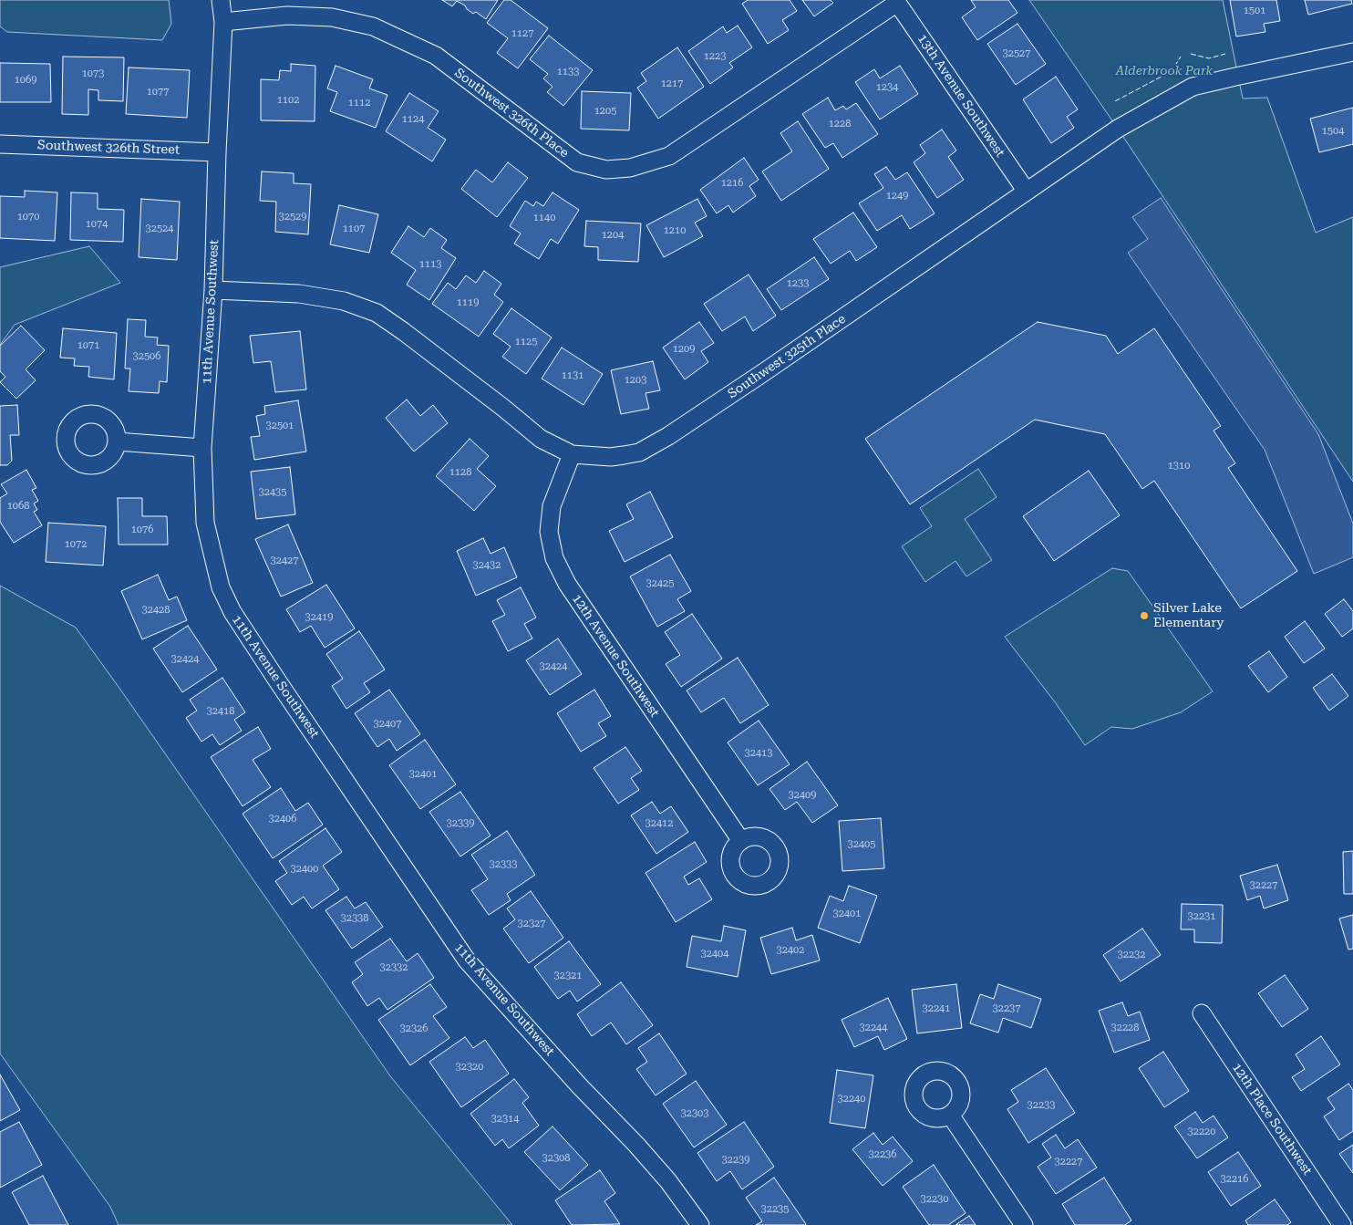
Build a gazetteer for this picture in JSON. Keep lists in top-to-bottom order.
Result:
{
  "streets": {
    "street": [
      "13th Avenue Southwest",
      "Southwest 326th Place",
      "Southwest 326th Street",
      "11th Avenue Southwest",
      "Southwest 325th Place",
      "12th Avenue Southwest",
      "12th Place Southwest"
    ]
  },
  "crossings": [
    ["13th Avenue Southwest", "Southwest 326th Place"],
    ["13th Avenue Southwest", "Southwest 325th Place"],
    ["Southwest 326th Place", "11th Avenue Southwest"],
    ["Southwest 326th Street", "11th Avenue Southwest"],
    ["11th Avenue Southwest", "Southwest 325th Place"],
    ["Southwest 325th Place", "12th Avenue Southwest"]
  ],
  "parks": ["Alderbrook Park"],
  "places": ["Silver Lake Elementary"],
  "house_numbers": [
    "1501",
    "1127",
    "32527",
    "1223",
    "1133",
    "1073",
    "1069",
    "1217",
    "1234",
    "1077",
    "1102",
    "1112",
    "1205",
    "1124",
    "1228",
    "1504",
    "1216",
    "1249",
    "1070",
    "32529",
    "1140",
    "1074",
    "32524",
    "1107",
    "1210",
    "1204",
    "1113",
    "1233",
    "1119",
    "1125",
    "1071",
    "1209",
    "32506",
    "1131",
    "1203",
    "32501",
    "1310",
    "1128",
    "32435",
    "1068",
    "1076",
    "1072",
    "32427",
    "32432",
    "32425",
    "32428",
    "32419",
    "32424",
    "32424",
    "32418",
    "32407",
    "32413",
    "32401",
    "32409",
    "32406",
    "32339",
    "32412",
    "32405",
    "32333",
    "32400",
    "32227",
    "32401",
    "32231",
    "32338",
    "32327",
    "32402",
    "32404",
    "32232",
    "32332",
    "32321",
    "32241",
    "32237",
    "32244",
    "32228",
    "32326",
    "32320",
    "32240",
    "32233",
    "32303",
    "32314",
    "32220",
    "32236",
    "32308",
    "32239",
    "32227",
    "32216",
    "32230",
    "32235"
  ]
}
